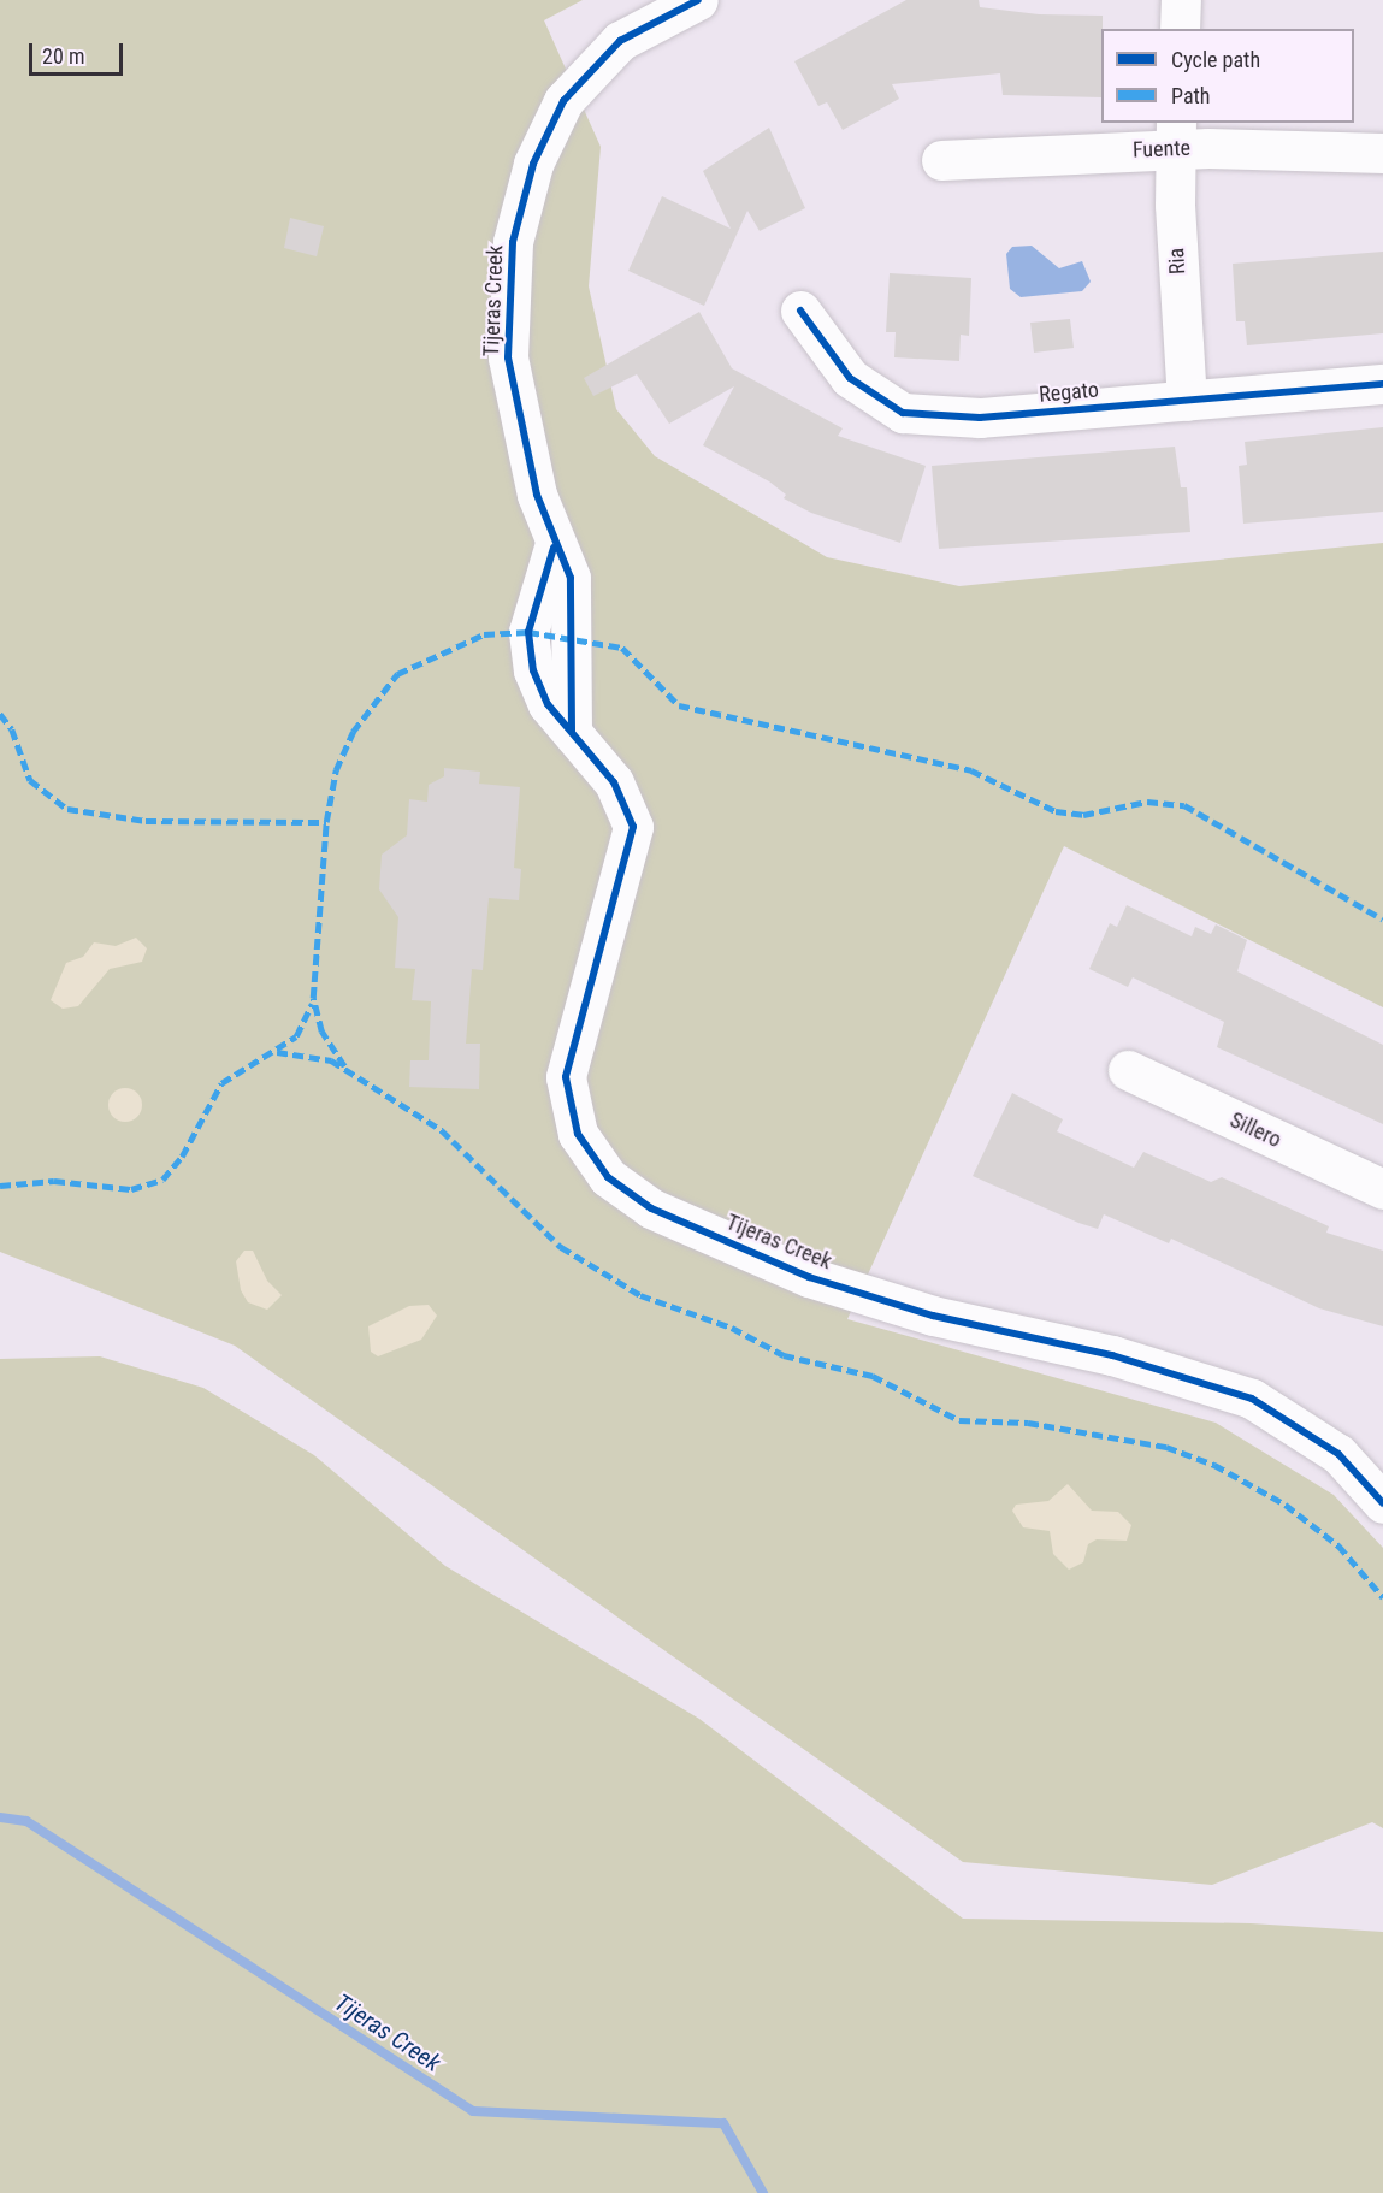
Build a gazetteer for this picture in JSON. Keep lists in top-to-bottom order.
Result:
{
  "streets": {
    "street": [
      "Fuente",
      "Ria",
      "Tijeras Creek",
      "Regato",
      "Sillero"
    ]
  },
  "crossings": [
    ["Fuente", "Ria"],
    ["Ria", "Regato"]
  ],
  "water": ["Tijeras Creek"],
  "legend": ["Cycle path", "Path"],
  "scale_bar": "20 m"
}
